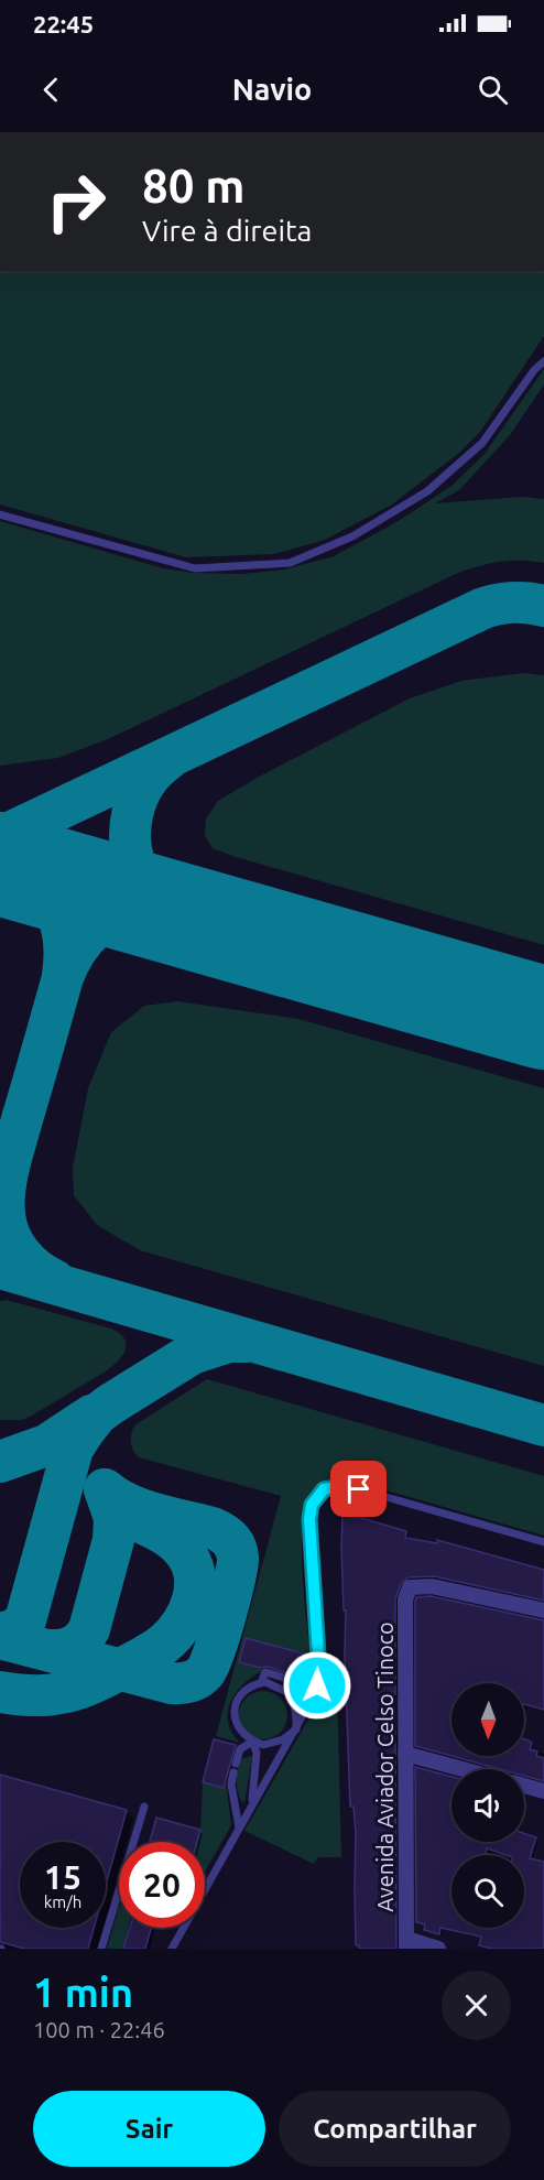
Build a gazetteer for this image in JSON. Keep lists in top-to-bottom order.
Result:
{
  "streets": {
    "street": ["Avenida Aviador Celso Tinoco"]
  },
  "north": "bottom",
  "page": {
    "status": "22:45",
    "header": "Navio",
    "turn": ["80 m", "Vire à direita"],
    "speed": "15 km/h",
    "limit": "20",
    "heading": ["1 min", "100 m · 22:46"],
    "buttons": ["Sair", "Compartilhar"]
  }
}
